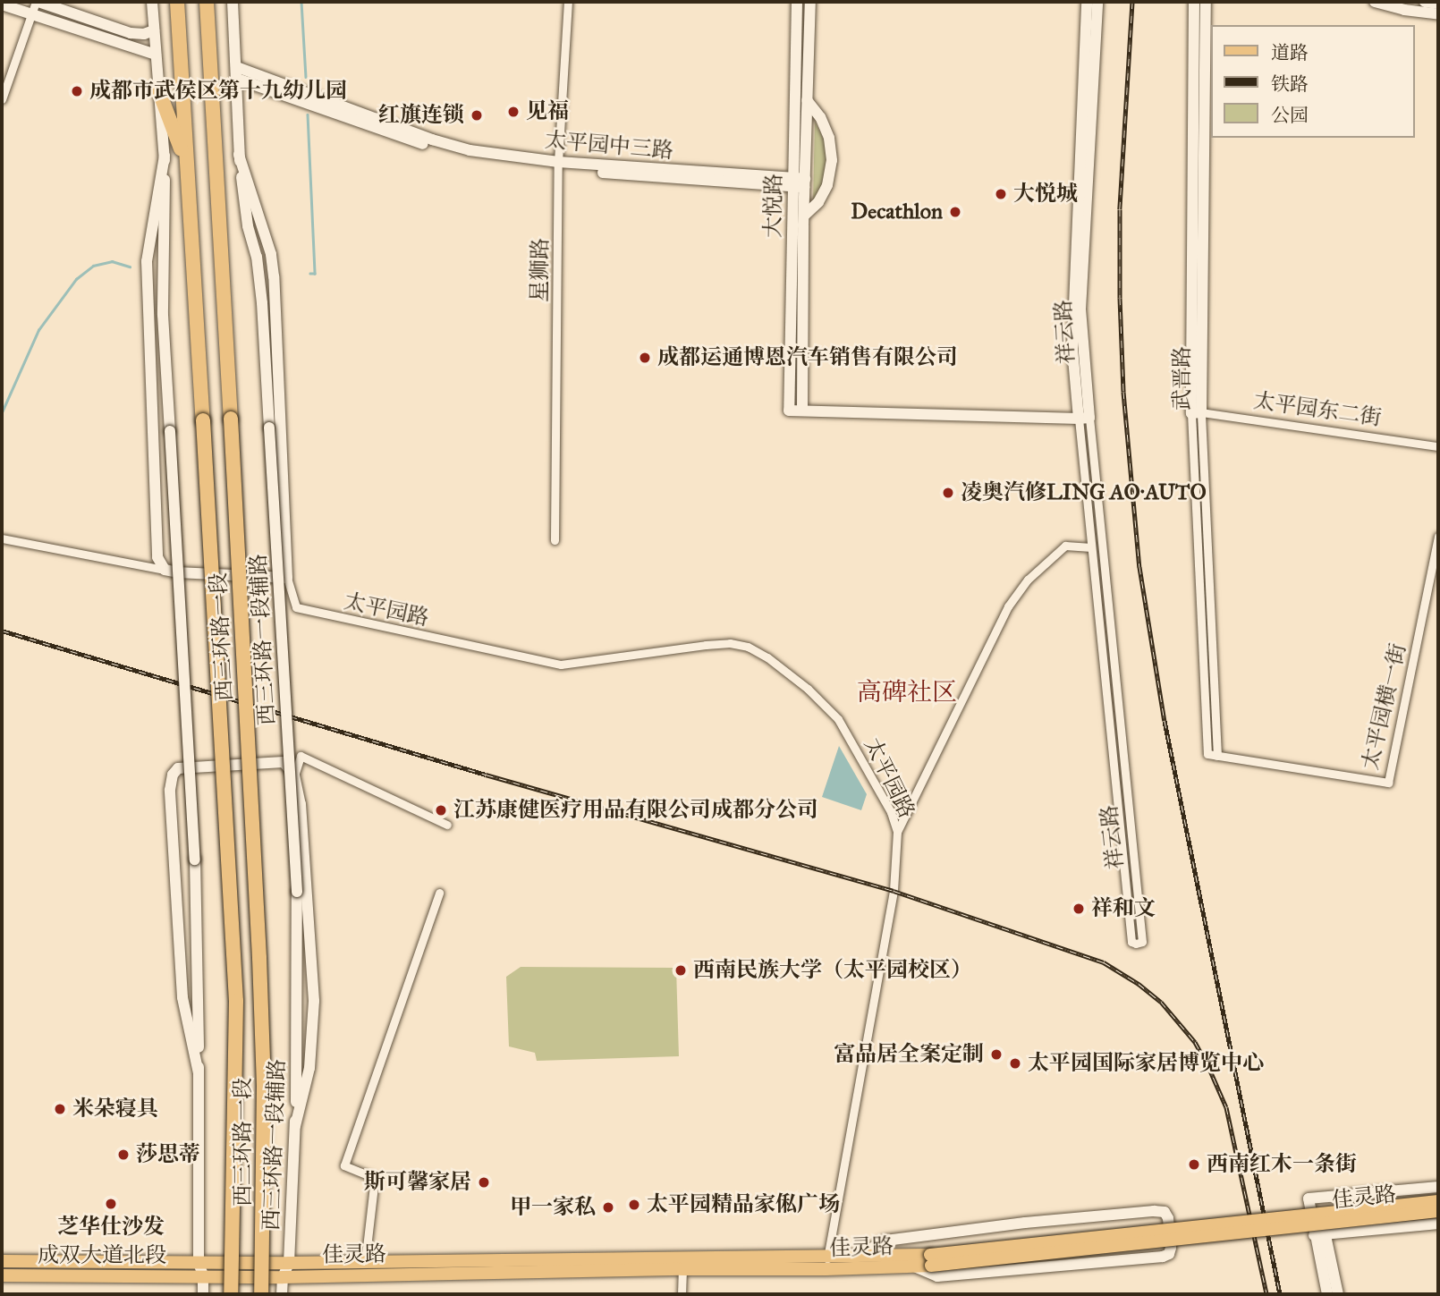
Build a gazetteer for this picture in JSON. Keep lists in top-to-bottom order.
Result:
{
  "streets": {
    "highway": ["西三环路一段"],
    "main road": ["佳灵路", "成双大道北段"],
    "street": [
      "太平园中三路",
      "大悦路",
      "星狮路",
      "祥云路",
      "武晋路",
      "太平园东二街",
      "太平园路",
      "西三环路一段辅路",
      "太平园横一街"
    ]
  },
  "crossings": [
    ["太平园中三路", "大悦路"],
    ["太平园中三路", "星狮路"],
    ["太平园中三路", "西三环路一段辅路"],
    ["武晋路", "太平园东二街"],
    ["武晋路", "太平园横一街"],
    ["太平园路", "佳灵路"],
    ["西三环路一段辅路", "佳灵路"],
    ["佳灵路", "成双大道北段"]
  ],
  "districts": ["高碑社区"],
  "places": [
    "成都市武侯区第十九幼儿园",
    "见福",
    "红旗连锁",
    "大悦城",
    "Decathlon",
    "成都运通博恩汽车销售有限公司",
    "凌奥汽修LING AO·AUTO",
    "江苏康健医疗用品有限公司成都分公司",
    "祥和文",
    "西南民族大学（太平园校区）",
    "富品居全案定制",
    "太平园国际家居博览中心",
    "米朵寝具",
    "莎思蒂",
    "西南红木一条街",
    "斯可馨家居",
    "芝华仕沙发",
    "太平园精品家俬广场",
    "甲一家私"
  ],
  "legend": ["道路", "铁路", "公园"]
}
